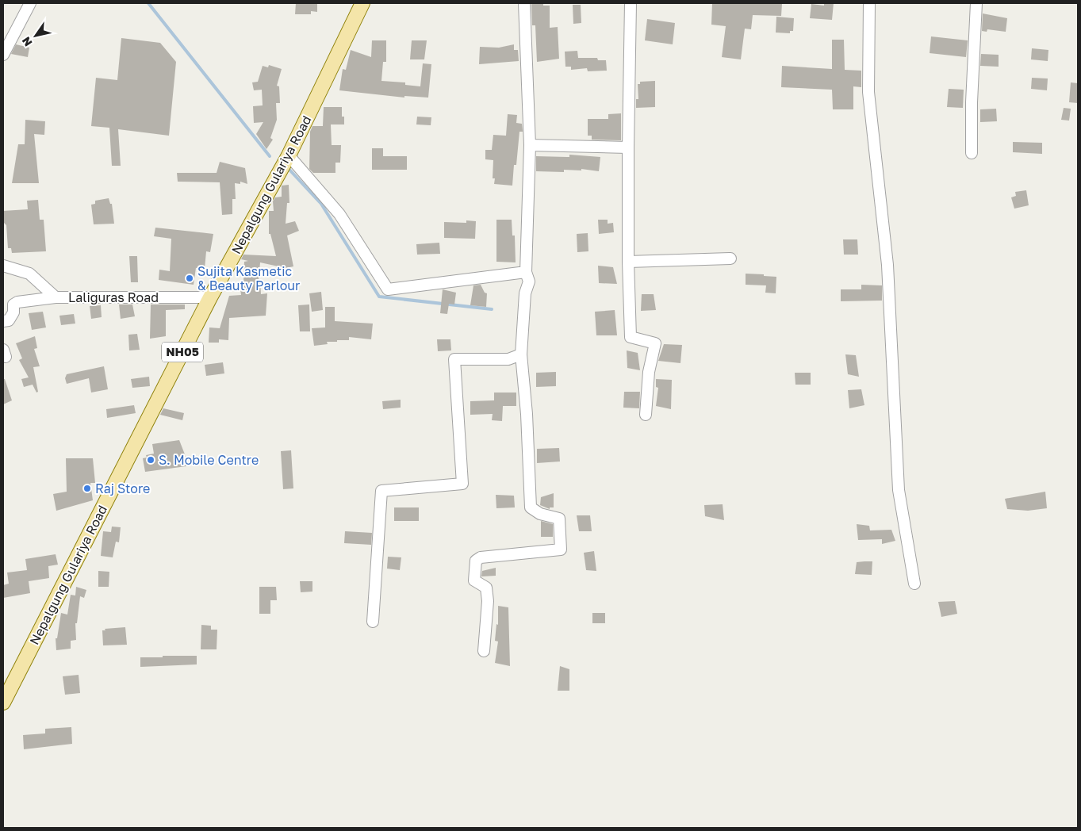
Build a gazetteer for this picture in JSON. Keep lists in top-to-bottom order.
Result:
{
  "streets": {
    "main road": ["Nepalgung Gulariya Road", "NH05"],
    "street": ["Laliguras Road"]
  },
  "crossings": [
    ["Nepalgung Gulariya Road", "Laliguras Road"]
  ],
  "places": ["Sujita Kasmetic & Beauty Parlour", "S. Mobile Centre", "Raj Store"],
  "north": "bottom left"
}
